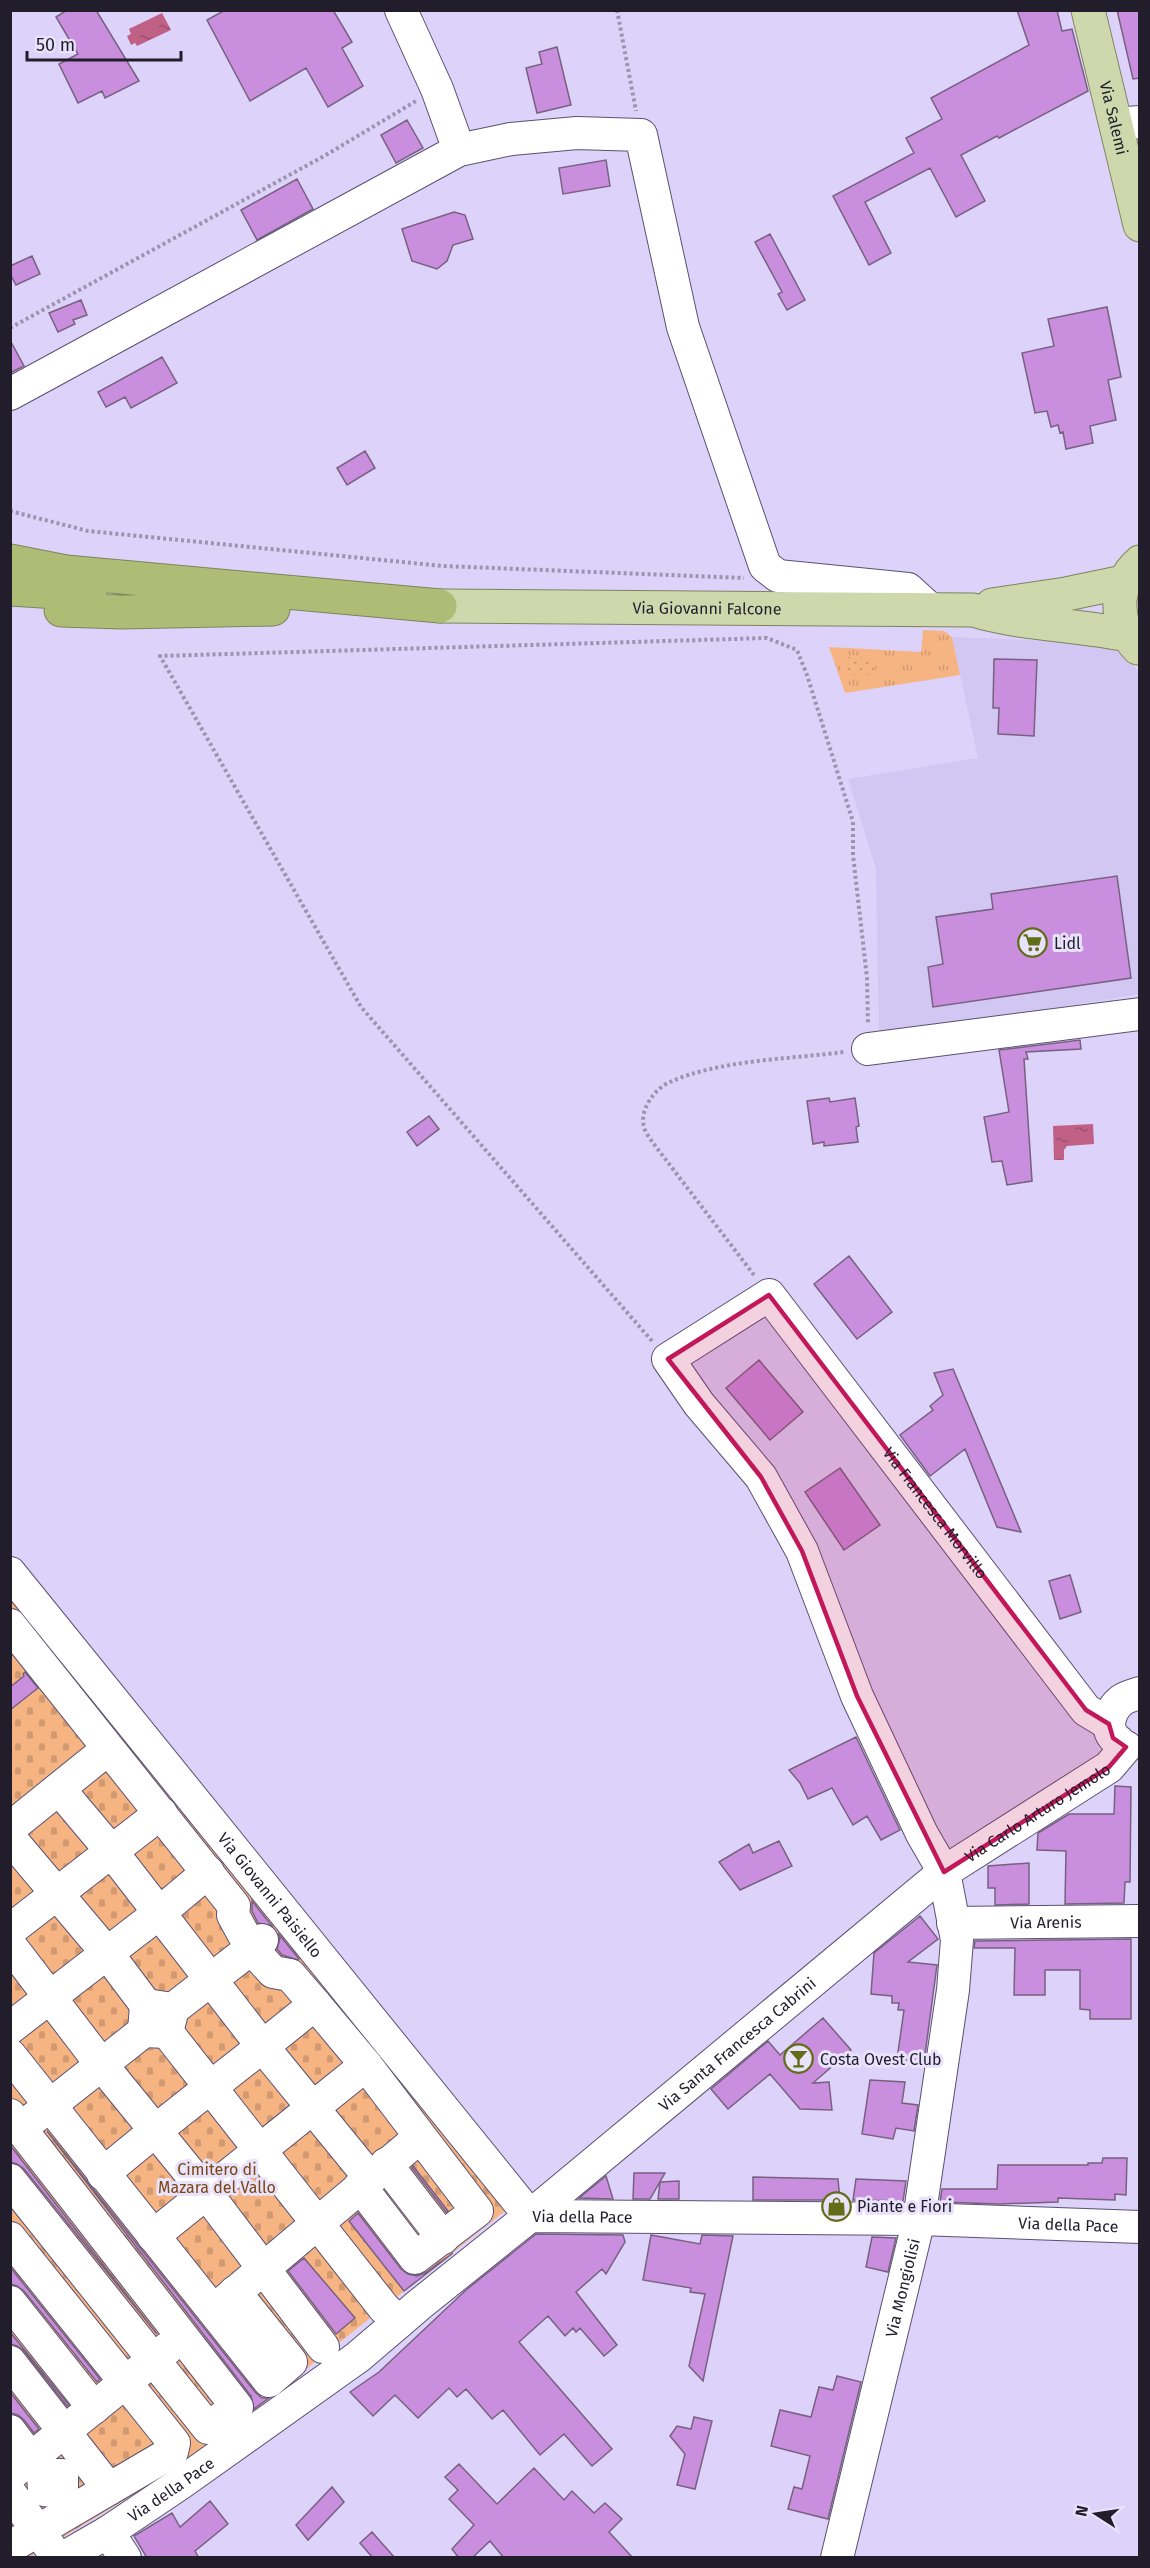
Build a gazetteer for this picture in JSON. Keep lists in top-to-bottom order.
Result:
{
  "streets": {
    "main road": ["Via Salemi", "Via Giovanni Falcone"],
    "street": [
      "Via Francesca Morvillo",
      "Via Carlo Arturo Jemolo",
      "Via Giovanni Paisiello",
      "Via Arenis",
      "Via Santa Francesca Cabrini",
      "Via della Pace",
      "Via Mongiolisi"
    ]
  },
  "crossings": [
    ["Via Francesca Morvillo", "Via Carlo Arturo Jemolo"],
    ["Via Carlo Arturo Jemolo", "Via Santa Francesca Cabrini"],
    ["Via Carlo Arturo Jemolo", "Via Mongiolisi"],
    ["Via Giovanni Paisiello", "Via Santa Francesca Cabrini"],
    ["Via Giovanni Paisiello", "Via della Pace"],
    ["Via Arenis", "Via Mongiolisi"],
    ["Via Santa Francesca Cabrini", "Via della Pace"],
    ["Via Santa Francesca Cabrini", "Via Mongiolisi"],
    ["Via della Pace", "Via Mongiolisi"]
  ],
  "parks": ["Cimitero di Mazara del Vallo"],
  "places": {
    "supermarket": ["Lidl"],
    "bar": ["Costa Ovest Club"],
    "shop": ["Piante e Fiori"]
  },
  "scale_bar": "50 m",
  "north": "left"
}
